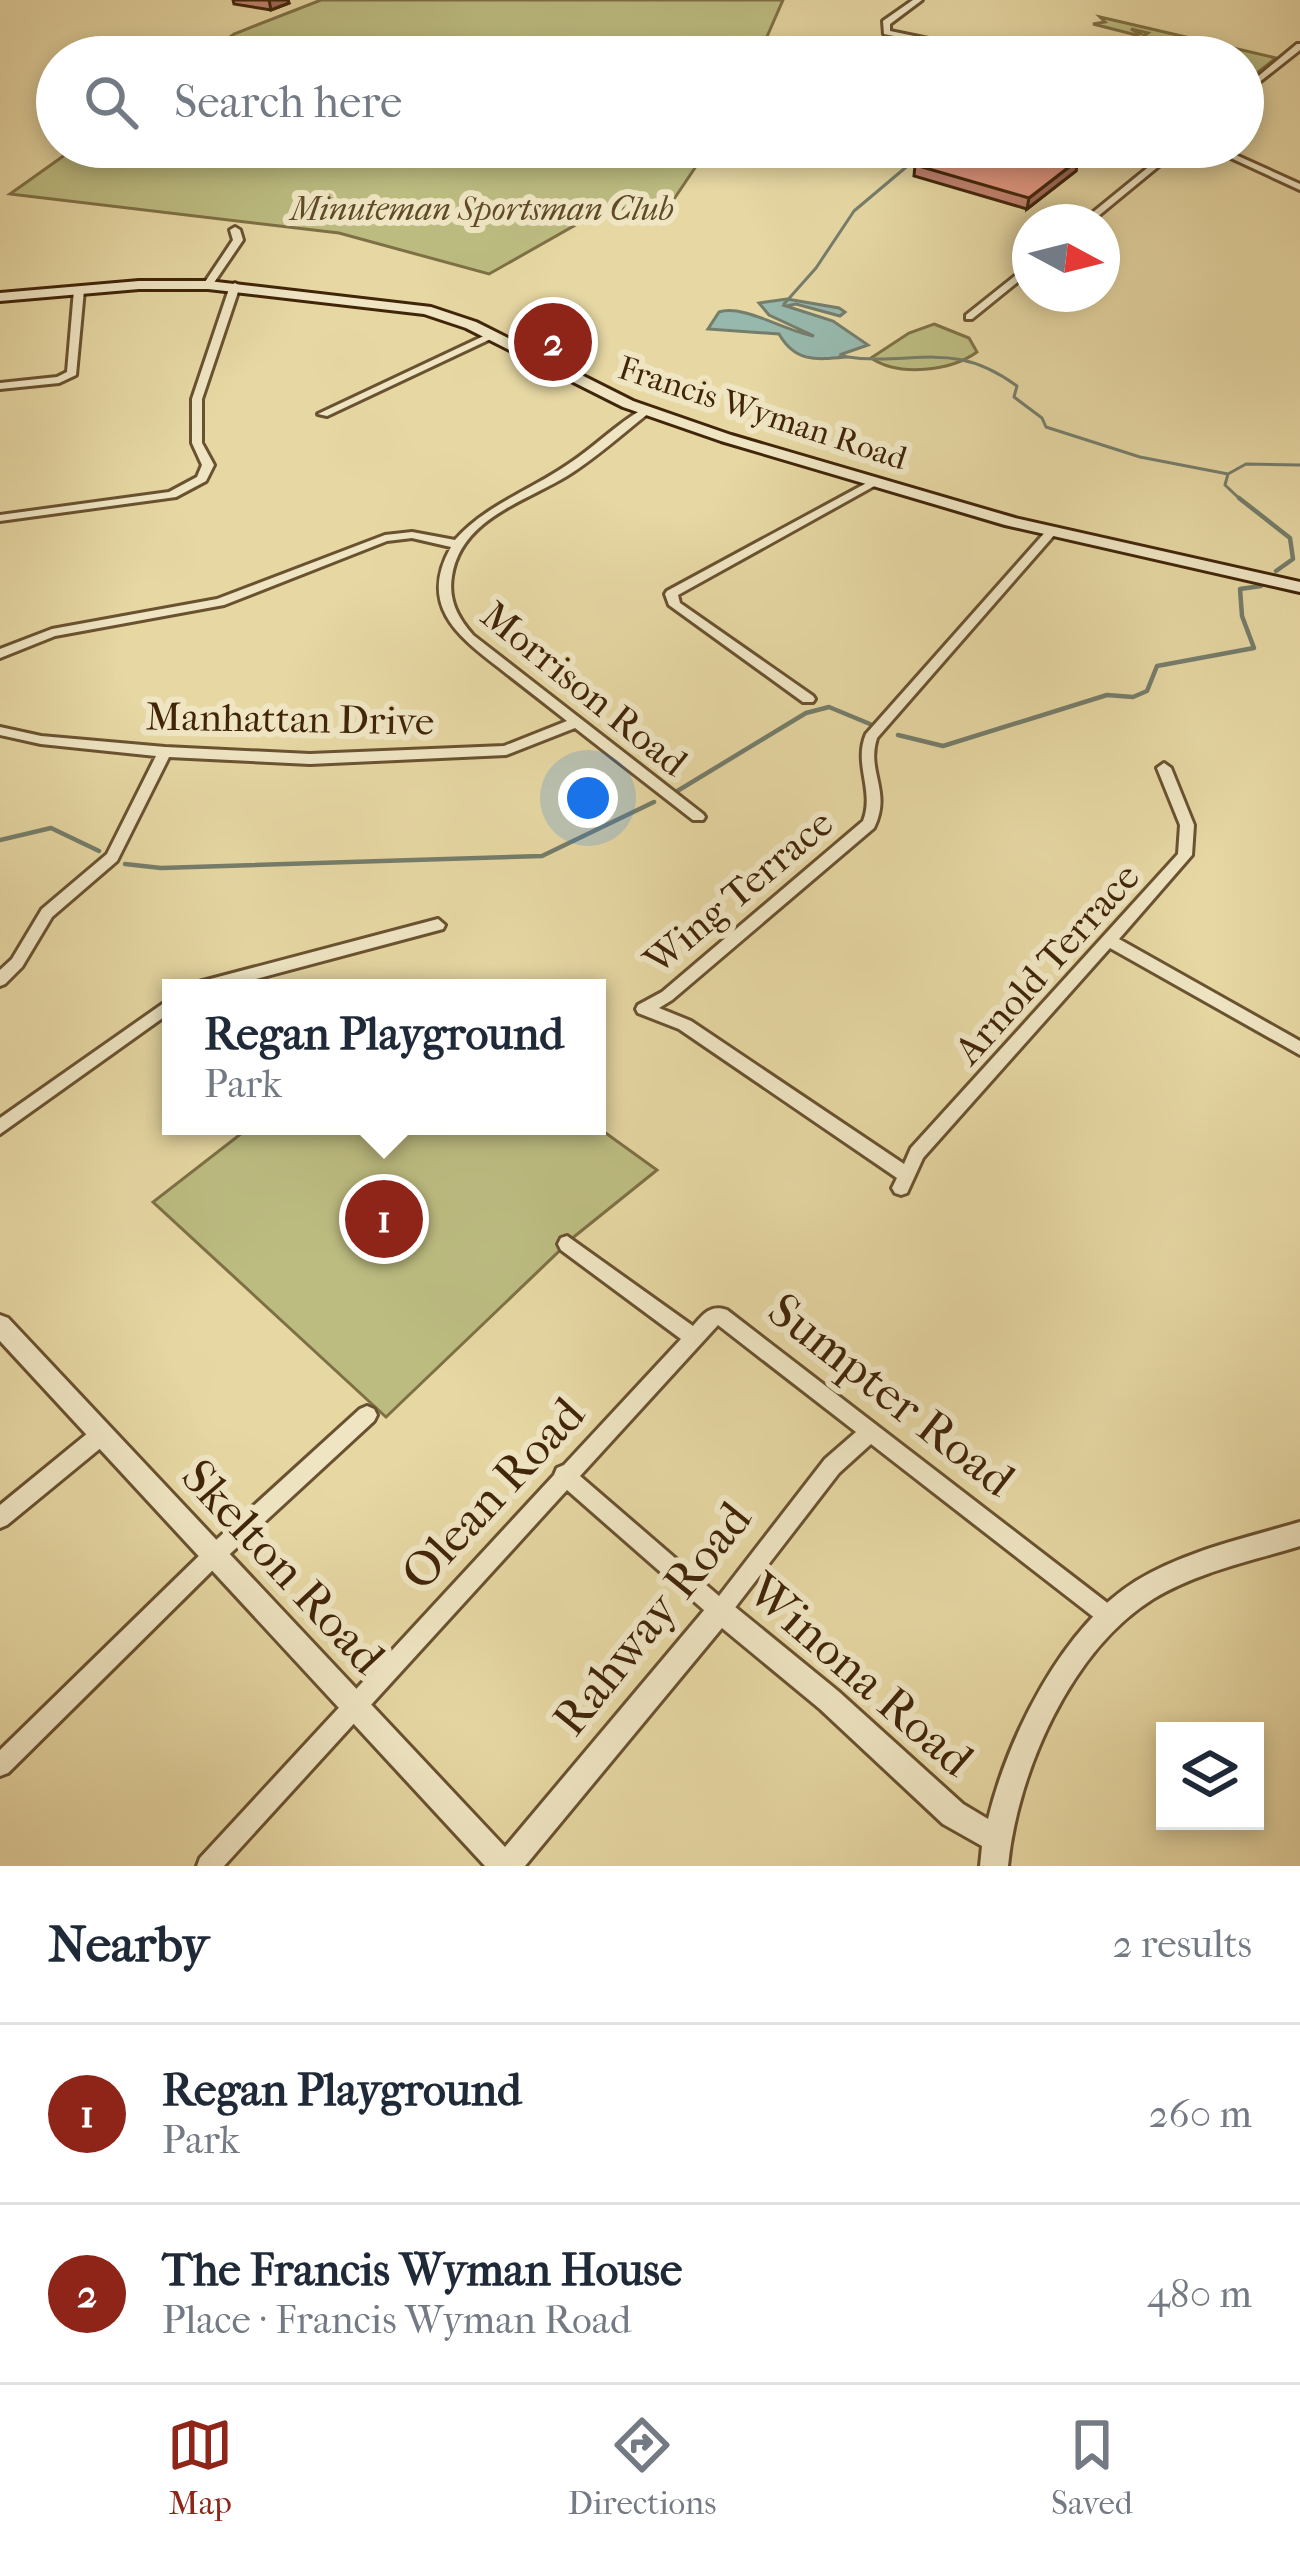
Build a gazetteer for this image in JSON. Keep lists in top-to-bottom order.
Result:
{
  "streets": {
    "main road": ["Francis Wyman Road"],
    "street": [
      "Morrison Road",
      "Manhattan Drive",
      "Wing Terrace",
      "Arnold Terrace",
      "Sumpter Road",
      "Olean Road",
      "Skelton Road",
      "Rahway Road",
      "Winona Road"
    ]
  },
  "crossings": [
    ["Francis Wyman Road", "Wing Terrace"],
    ["Morrison Road", "Manhattan Drive"],
    ["Wing Terrace", "Arnold Terrace"],
    ["Sumpter Road", "Olean Road"],
    ["Sumpter Road", "Rahway Road"],
    ["Olean Road", "Skelton Road"],
    ["Olean Road", "Winona Road"],
    ["Skelton Road", "Rahway Road"],
    ["Rahway Road", "Winona Road"]
  ],
  "parks": ["Minuteman Sportsman Club"],
  "north": "right",
  "page": {
    "search": "Search here",
    "pins": ["2", "1"],
    "popup": ["Regan Playground", "Park"],
    "heading": ["Nearby", "2 results"],
    "list": [
      {
        "mark": "1",
        "name": "Regan Playground",
        "note": "Park",
        "value": "260 m"
      },
      {
        "mark": "2",
        "name": "The Francis Wyman House",
        "note": "Place · Francis Wyman Road",
        "value": "480 m"
      }
    ],
    "nav": ["Map", "Directions", "Saved"]
  }
}
